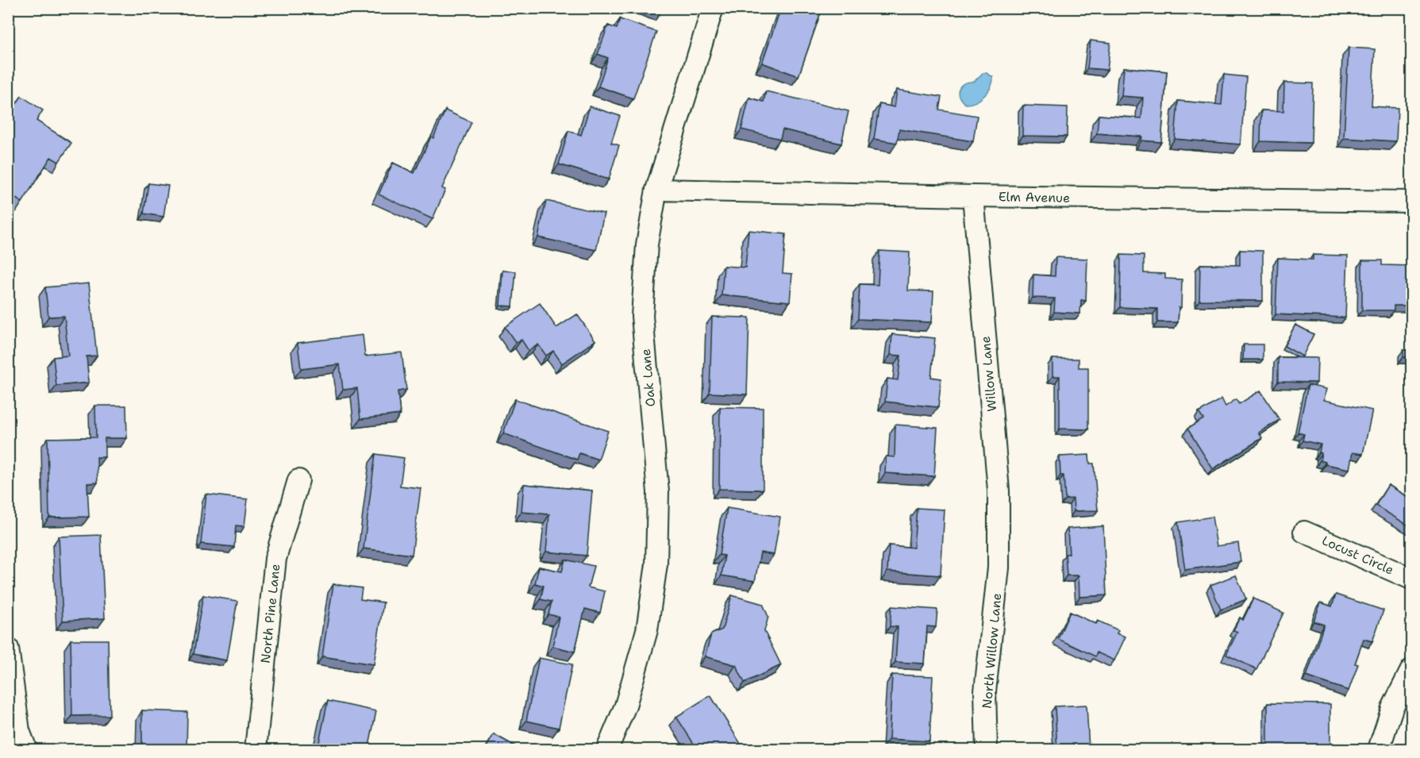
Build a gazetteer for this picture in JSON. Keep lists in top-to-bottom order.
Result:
{
  "streets": {
    "street": [
      "Elm Avenue",
      "Willow Lane",
      "Oak Lane",
      "Locust Circle",
      "North Pine Lane",
      "North Willow Lane"
    ]
  },
  "crossings": [
    ["Elm Avenue", "Willow Lane"],
    ["Elm Avenue", "Oak Lane"],
    ["Willow Lane", "North Willow Lane"]
  ]
}
